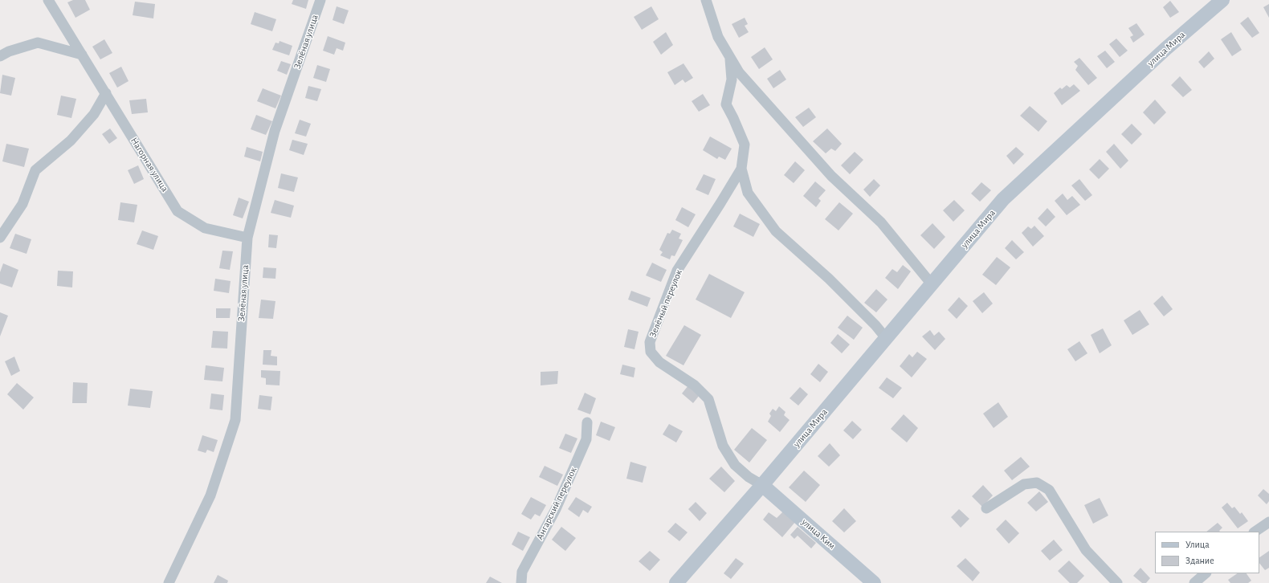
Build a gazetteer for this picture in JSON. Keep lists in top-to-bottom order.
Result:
{
  "streets": {
    "street": [
      "Зелёная улица",
      "улица Мира",
      "Нагорная улица",
      "Зелёный переулок",
      "Ангарский переулок",
      "улица Ким"
    ]
  },
  "crossings": [
    ["Зелёная улица", "Нагорная улица"],
    ["улица Мира", "Зелёный переулок"],
    ["улица Мира", "улица Ким"],
    ["Зелёный переулок", "улица Ким"]
  ],
  "legend": ["Улица", "Здание"]
}
